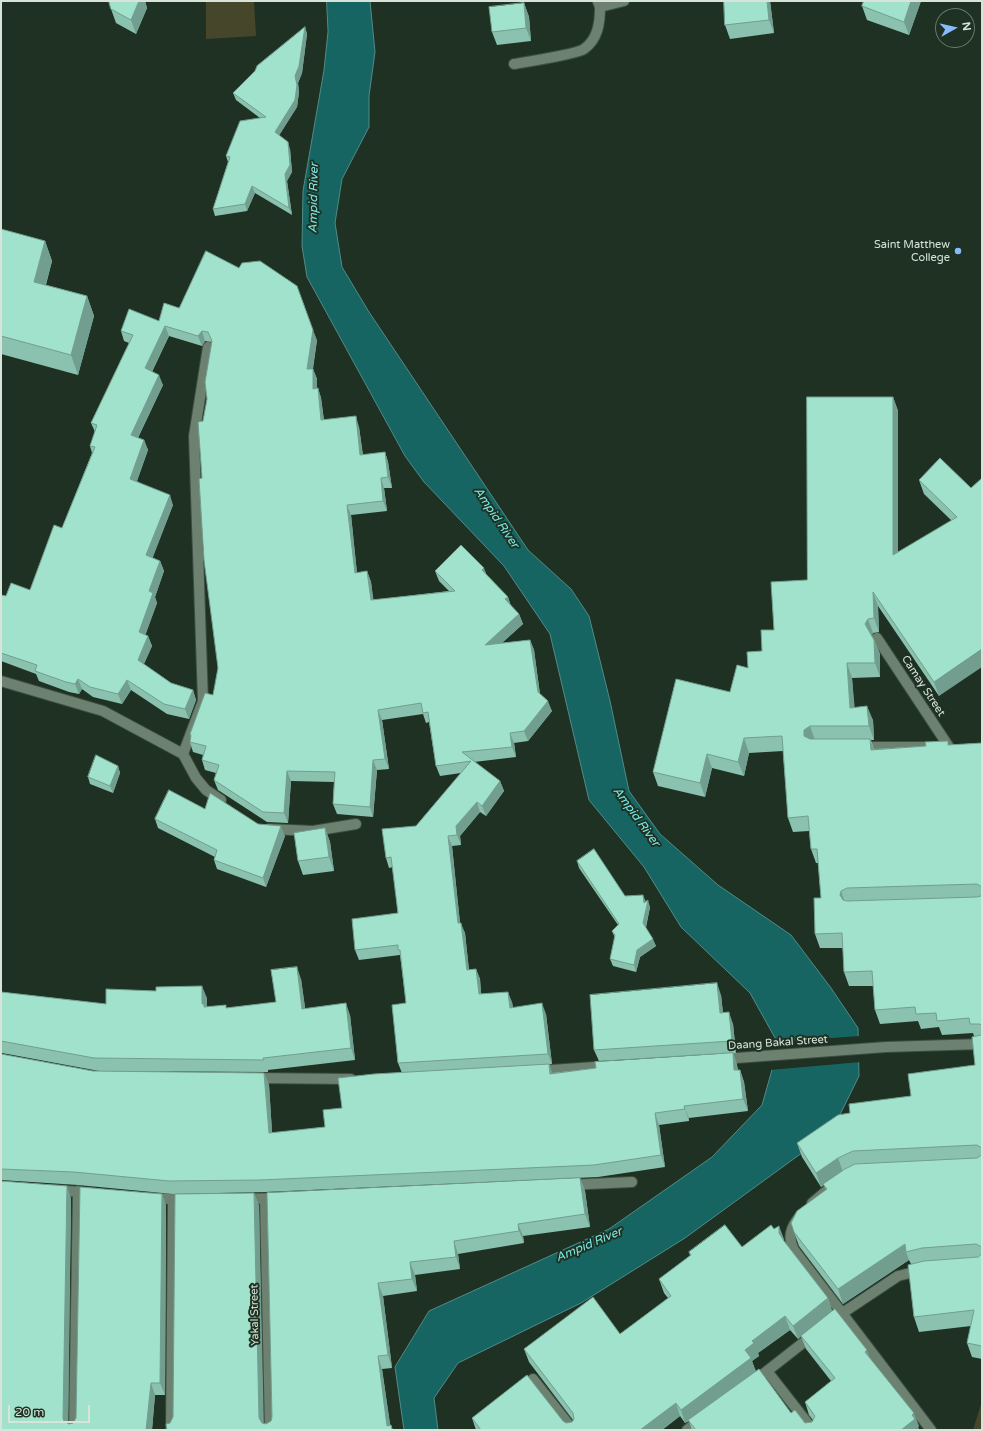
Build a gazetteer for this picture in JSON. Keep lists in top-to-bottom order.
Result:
{
  "streets": {
    "street": ["Camay Street", "Daang Bakal Street", "Yakal Street"]
  },
  "water": ["Ampid River"],
  "places": ["Saint Matthew College"],
  "scale_bar": "20 m",
  "north": "right"
}
